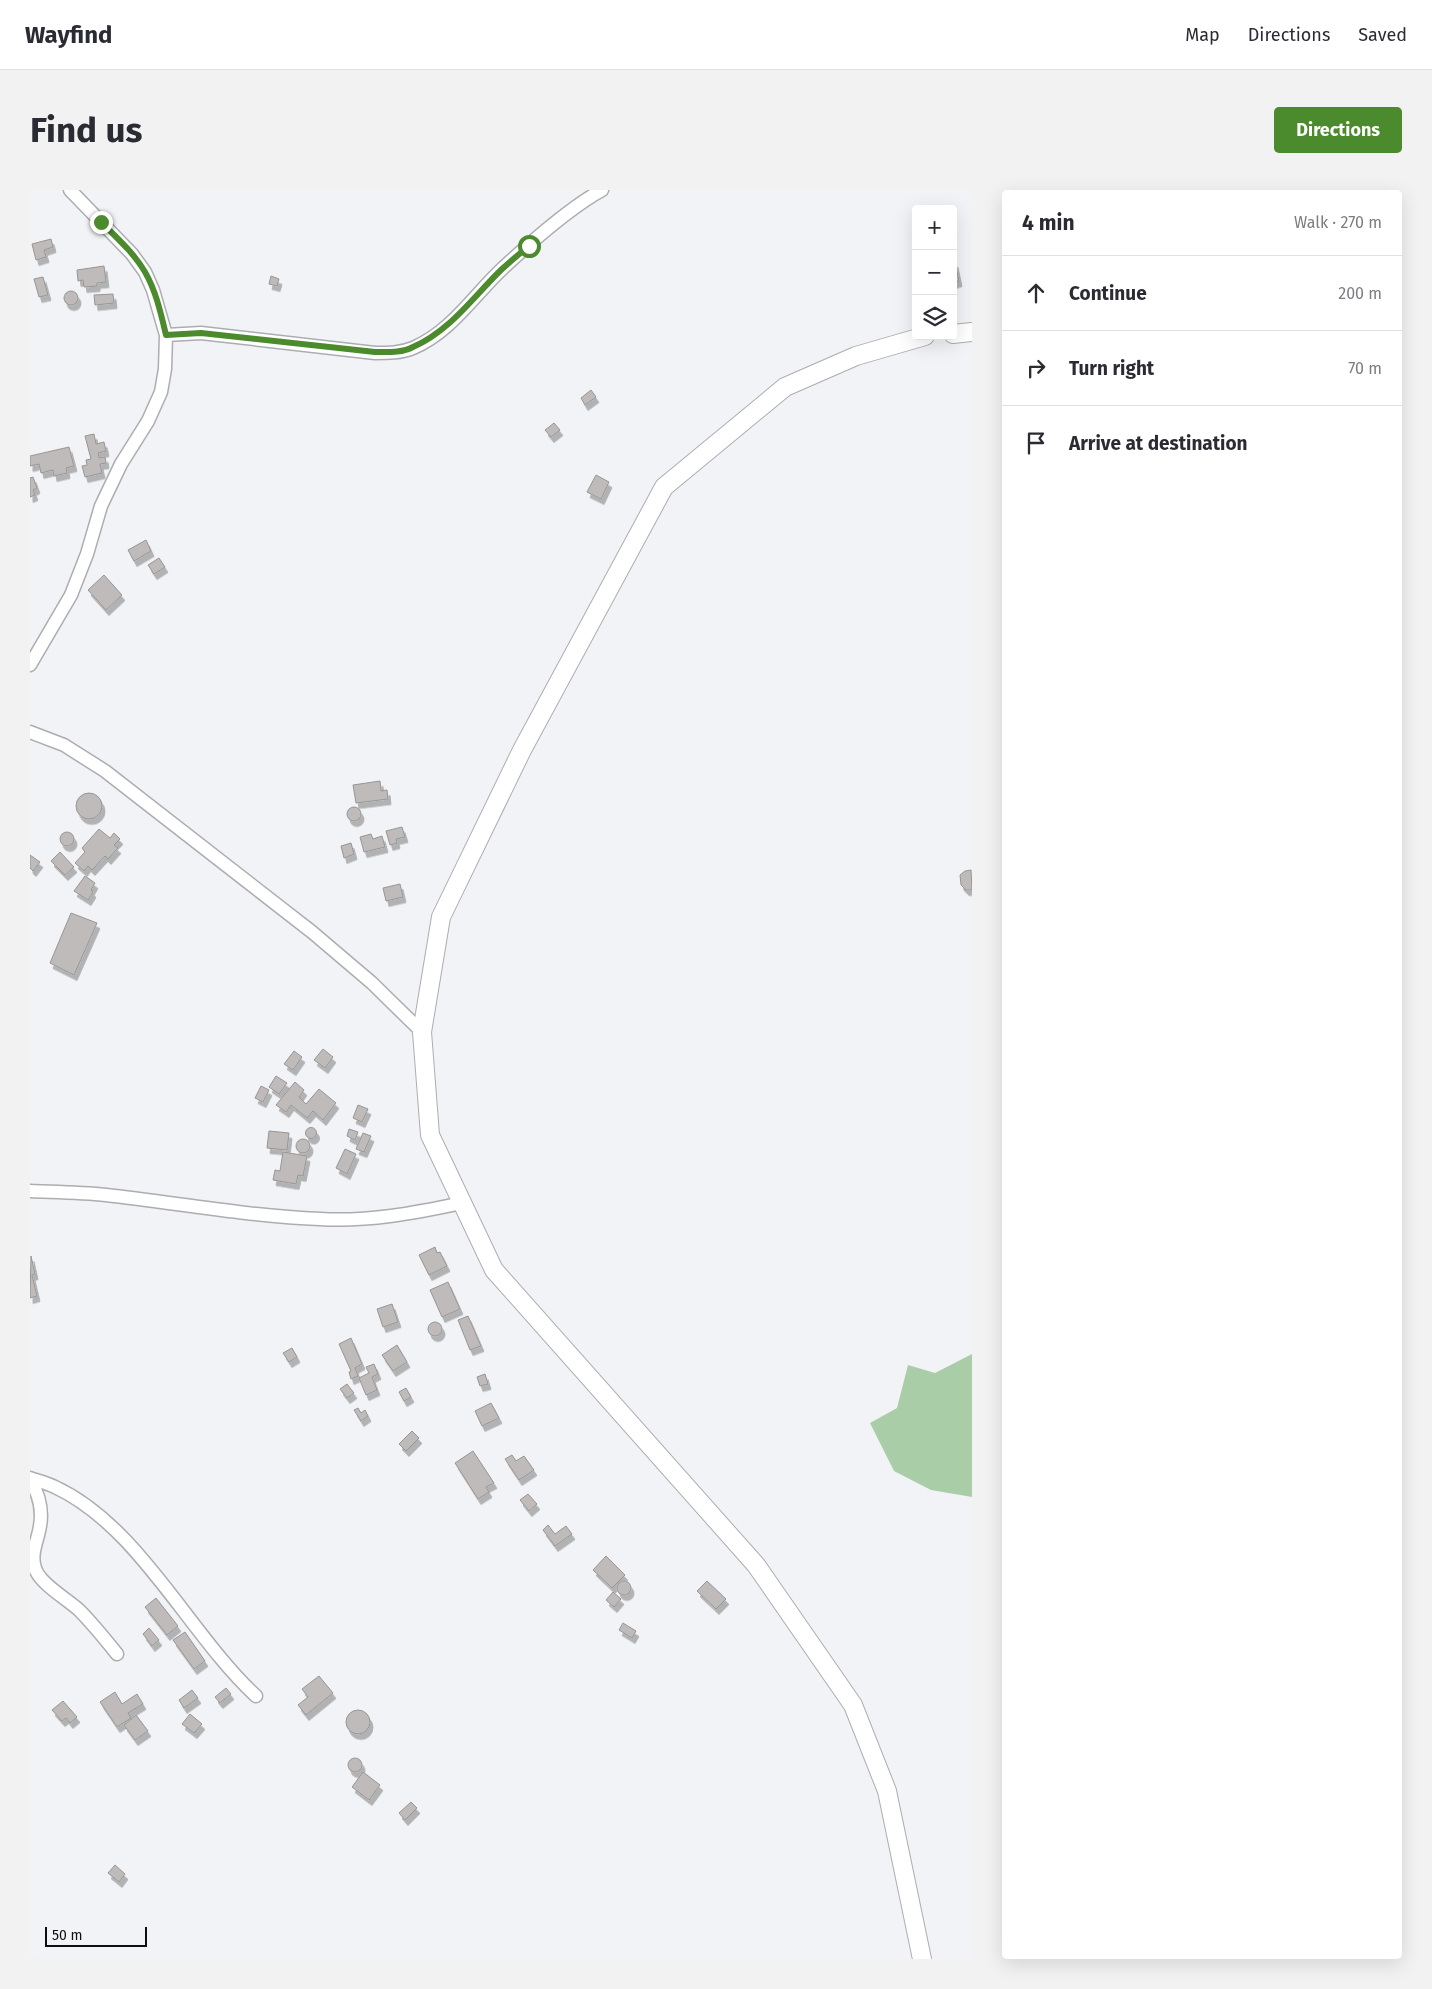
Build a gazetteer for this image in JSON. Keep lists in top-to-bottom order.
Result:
{
  "scale_bar": "50 m",
  "page": {
    "header": "Wayfind",
    "nav": ["Map", "Directions", "Saved"],
    "buttons": "Directions",
    "title": "Find us",
    "heading": ["4 min", "Walk · 270 m"],
    "map_buttons": ["+", "−"],
    "list": [
      ["Continue", "200 m"],
      ["Turn right", "70 m"],
      "Arrive at destination"
    ],
    "scale": "50 m"
  }
}
